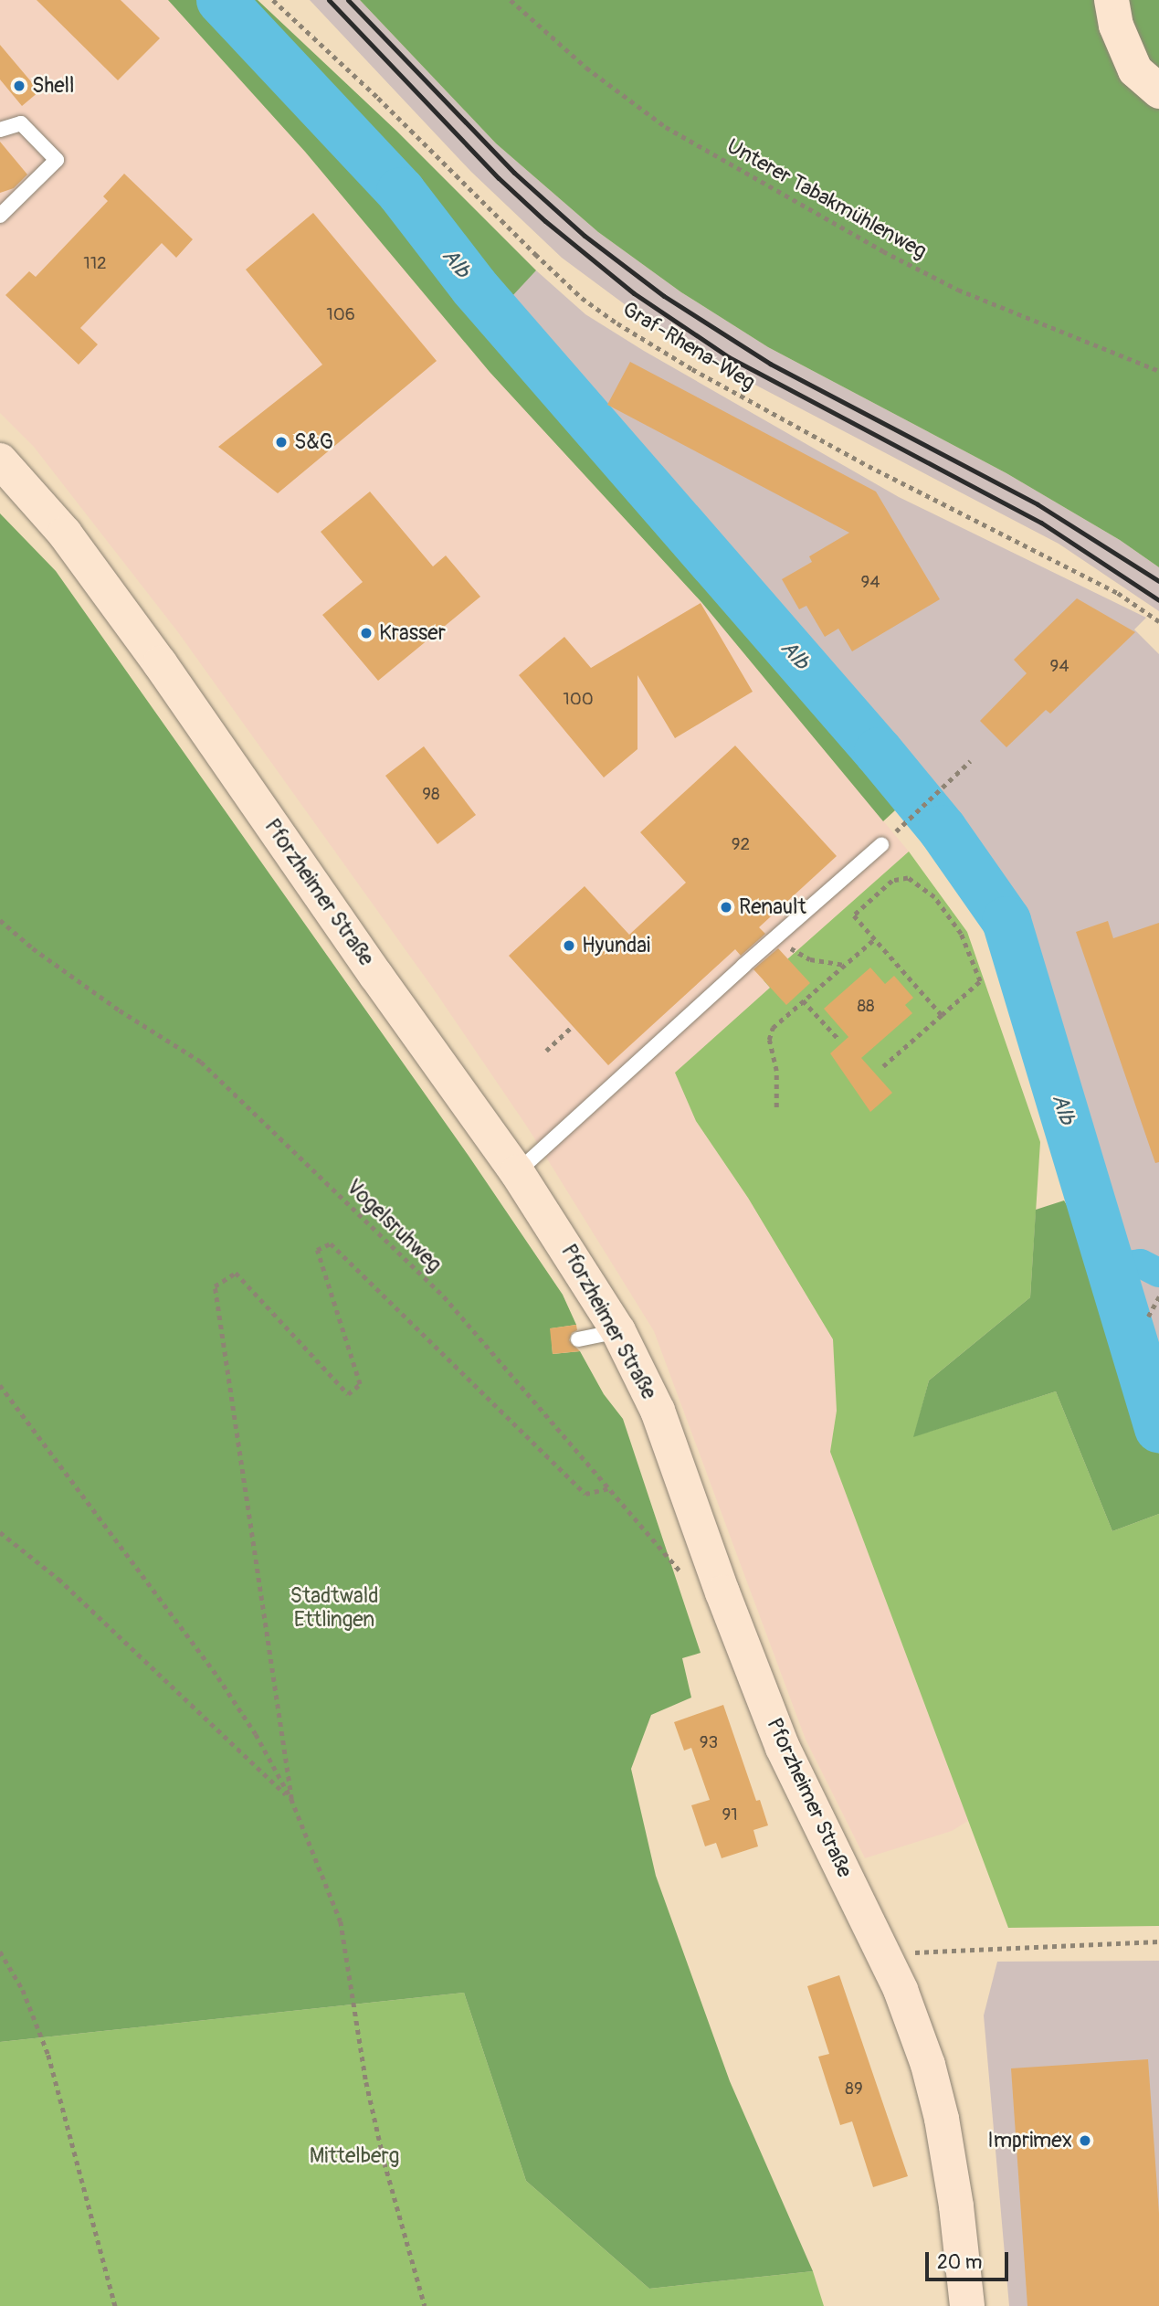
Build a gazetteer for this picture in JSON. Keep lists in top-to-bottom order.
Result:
{
  "streets": {
    "main road": ["Pforzheimer Straße"],
    "path": ["Unterer Tabakmühlenweg", "Graf-Rhena-Weg", "Vogelsruhweg"]
  },
  "crossings": [
    ["Pforzheimer Straße", "Vogelsruhweg"]
  ],
  "water": ["Alb"],
  "parks": ["Stadtwald Ettlingen", "Mittelberg"],
  "places": [
    "Shell",
    "S&G",
    "Krasser",
    "Renault",
    "Hyundai",
    "Imprimex"
  ],
  "house_numbers": [
    "112",
    "106",
    "94",
    "94",
    "100",
    "98",
    "92",
    "88",
    "93",
    "91",
    "89"
  ],
  "scale_bar": "20 m"
}
